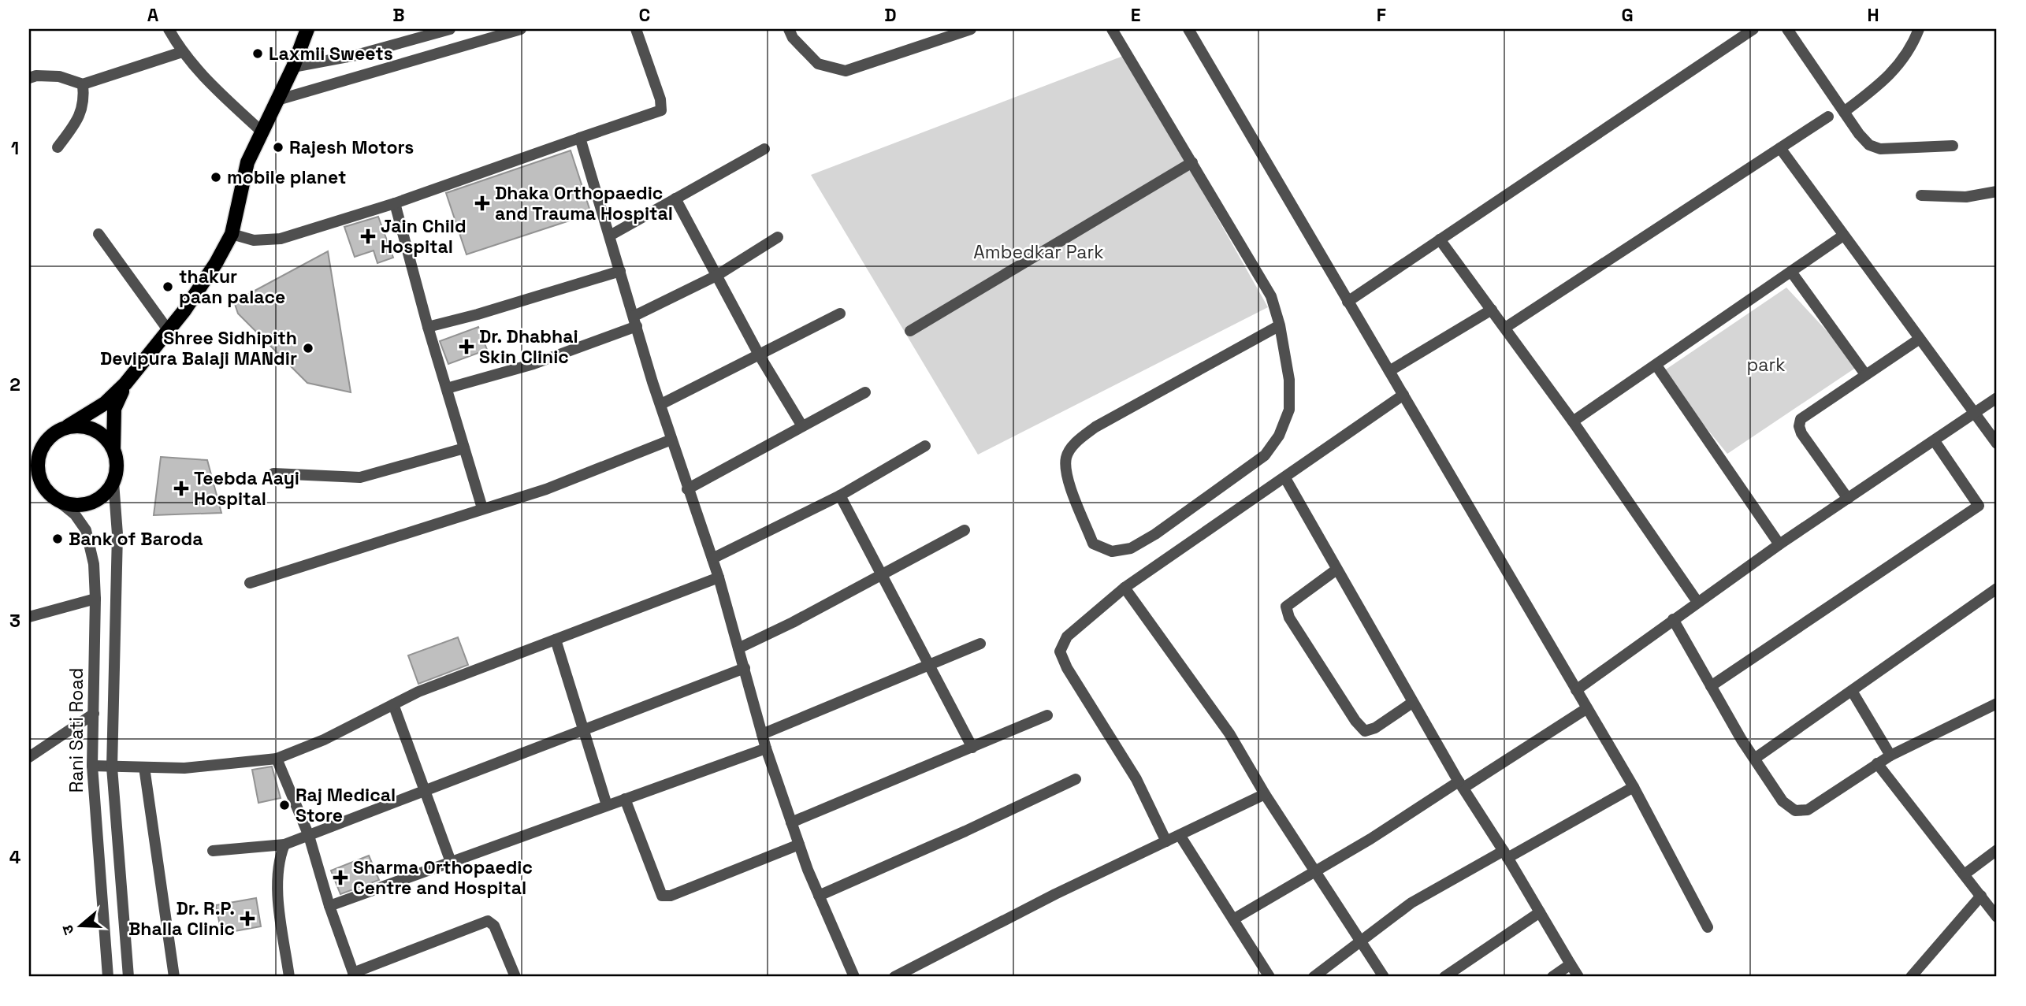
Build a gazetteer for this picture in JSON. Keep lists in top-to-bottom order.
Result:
{
  "streets": {
    "street": ["Rani Sati Road"]
  },
  "parks": ["Ambedkar Park", "park"],
  "places": {
    "other": [
      "Laxmii Sweets",
      "Rajesh Motors",
      "mobile planet",
      "thakur paan palace",
      "Shree Sidhipith Devipura Balaji MANdir",
      "Bank of Baroda",
      "Raj Medical Store"
    ],
    "health": [
      "Dhaka Orthopaedic and Trauma Hospital",
      "Jain Child Hospital",
      "Dr. Dhabhai Skin Clinic",
      "Teebda Aayi Hospital",
      "Sharma Orthopaedic Centre and Hospital",
      "Dr. R.P. Bhalla Clinic"
    ]
  },
  "north": "left",
  "grid": {
    "columns": [
      "A",
      "B",
      "C",
      "D",
      "E",
      "F",
      "G",
      "H"
    ],
    "rows": [
      "1",
      "2",
      "3",
      "4"
    ]
  }
}
